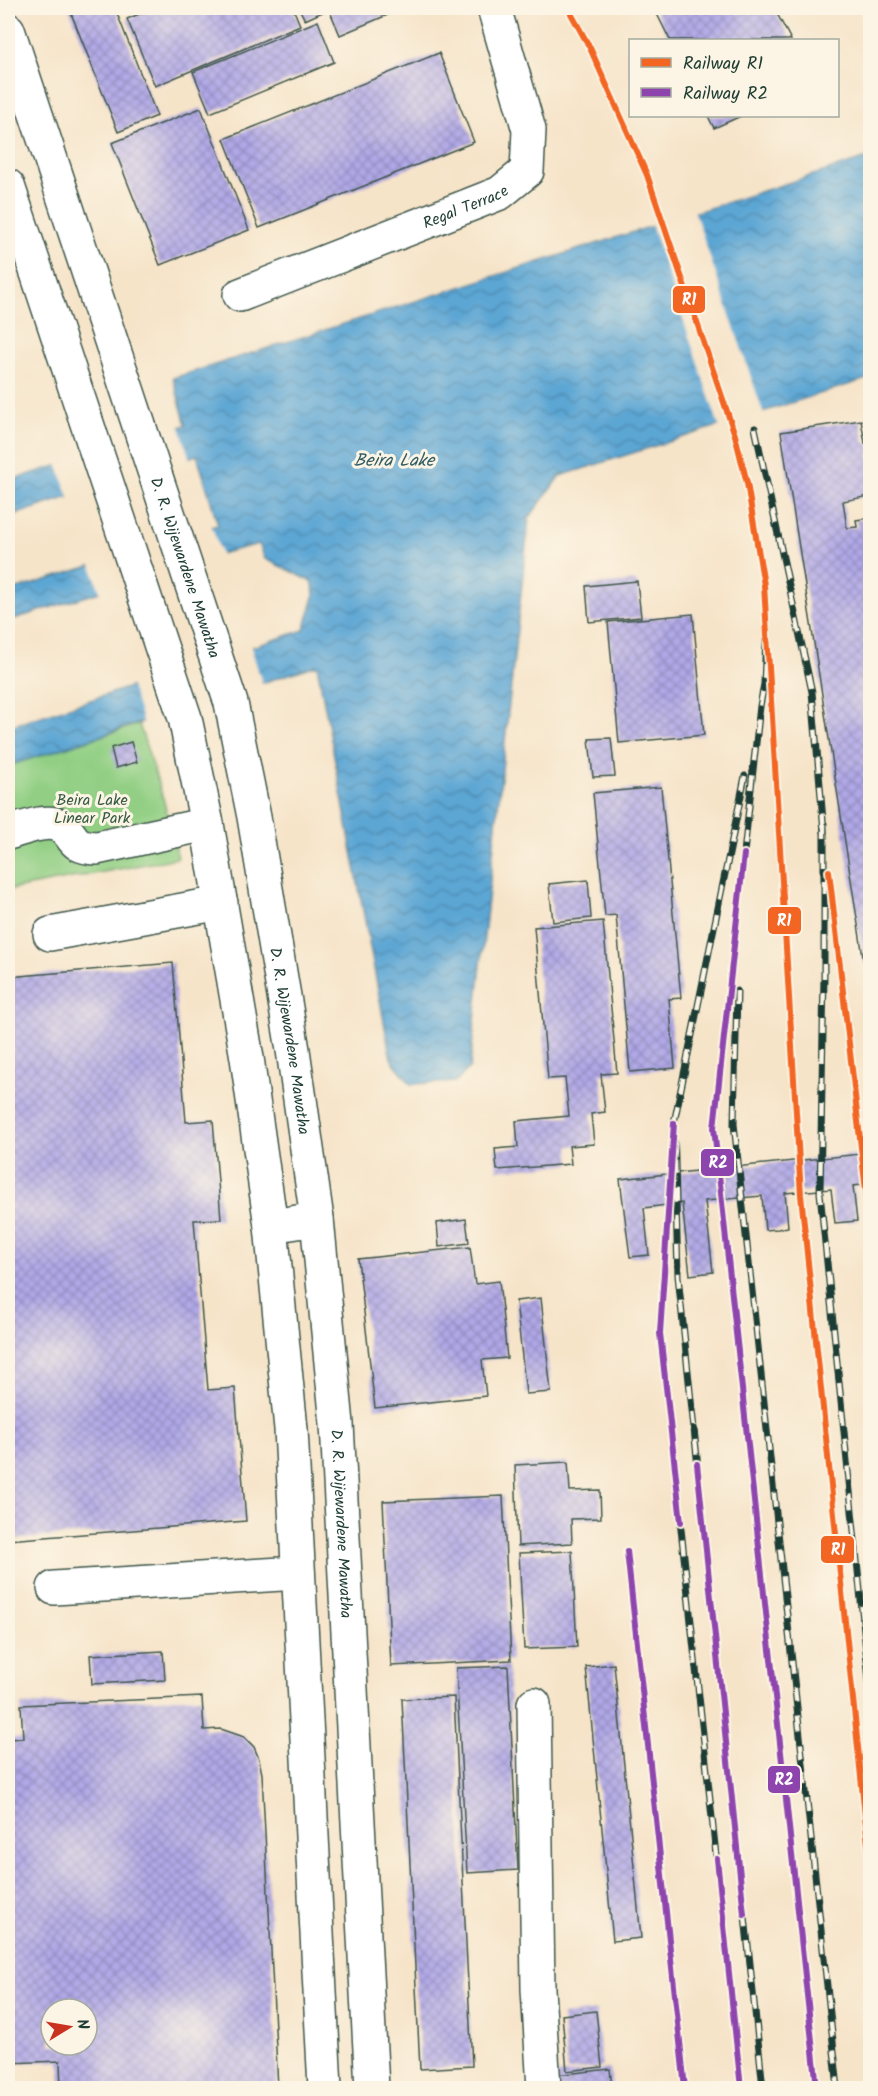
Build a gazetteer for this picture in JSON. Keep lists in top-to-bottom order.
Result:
{
  "streets": {
    "main road": ["Regal Terrace", "D. R. Wijewardene Mawatha"]
  },
  "water": ["Beira Lake"],
  "parks": ["Beira Lake Linear Park"],
  "lines": ["rail line R1", "rail line R2"],
  "legend": ["Railway R1", "Railway R2"],
  "north": "right"
}
